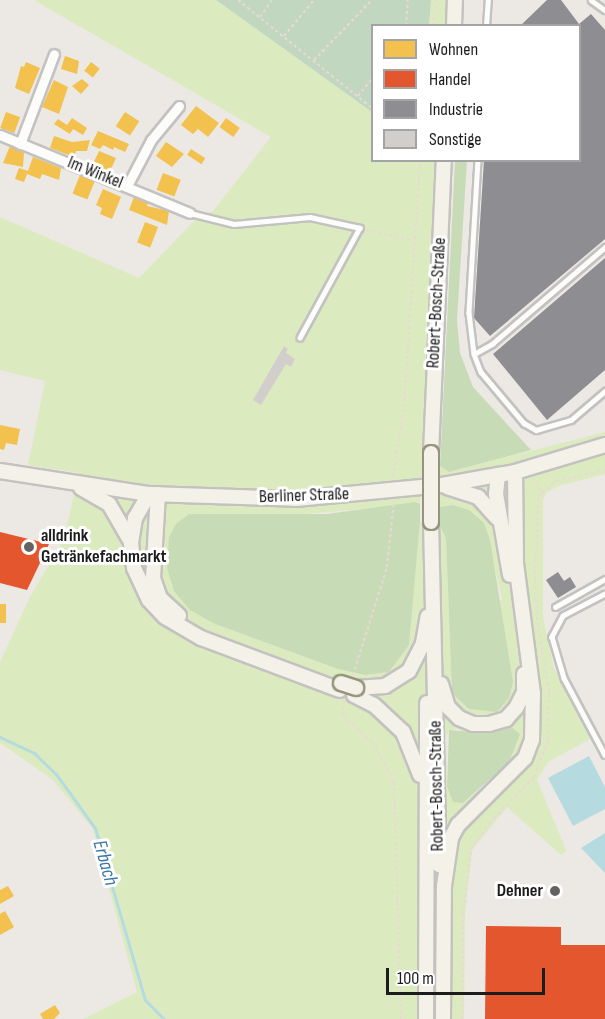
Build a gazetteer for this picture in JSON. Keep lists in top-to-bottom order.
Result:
{
  "streets": {
    "main road": ["Robert-Bosch-Straße", "Berliner Straße"],
    "street": ["Im Winkel"]
  },
  "water": ["Erbach"],
  "places": ["alldrink Getränkefachmarkt", "Dehner"],
  "legend": [
    "Wohnen",
    "Handel",
    "Industrie",
    "Sonstige"
  ],
  "scale_bar": "100 m"
}
